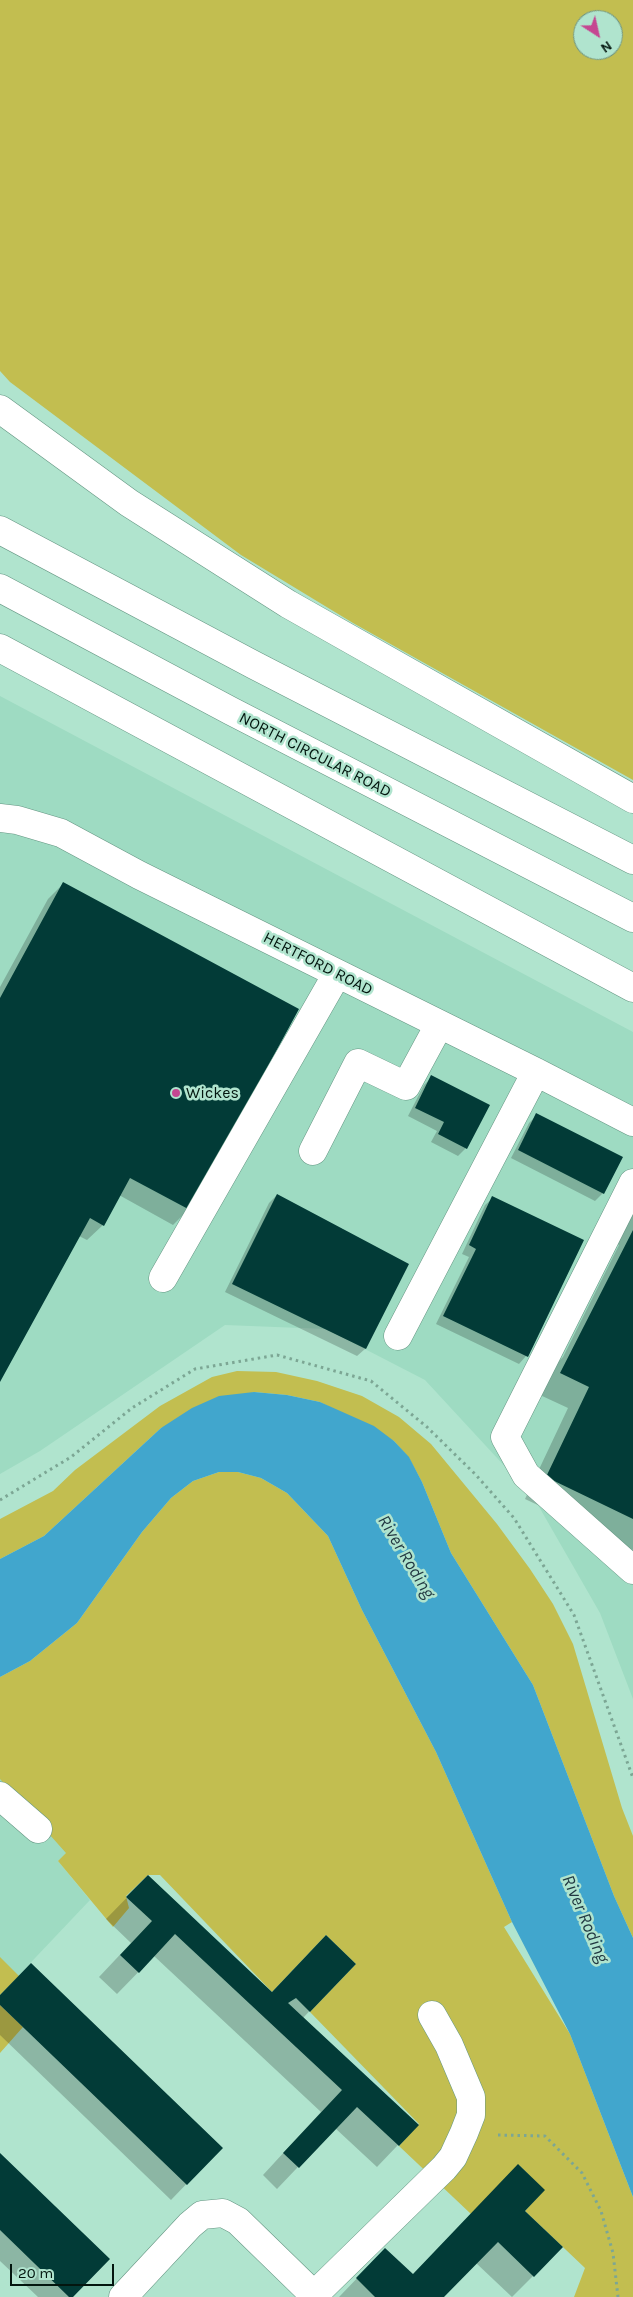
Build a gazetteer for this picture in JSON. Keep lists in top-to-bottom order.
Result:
{
  "streets": {
    "main road": ["NORTH CIRCULAR ROAD", "HERTFORD ROAD"]
  },
  "water": ["River Roding"],
  "places": ["Wickes"],
  "scale_bar": "20 m",
  "north": "bottom right"
}
